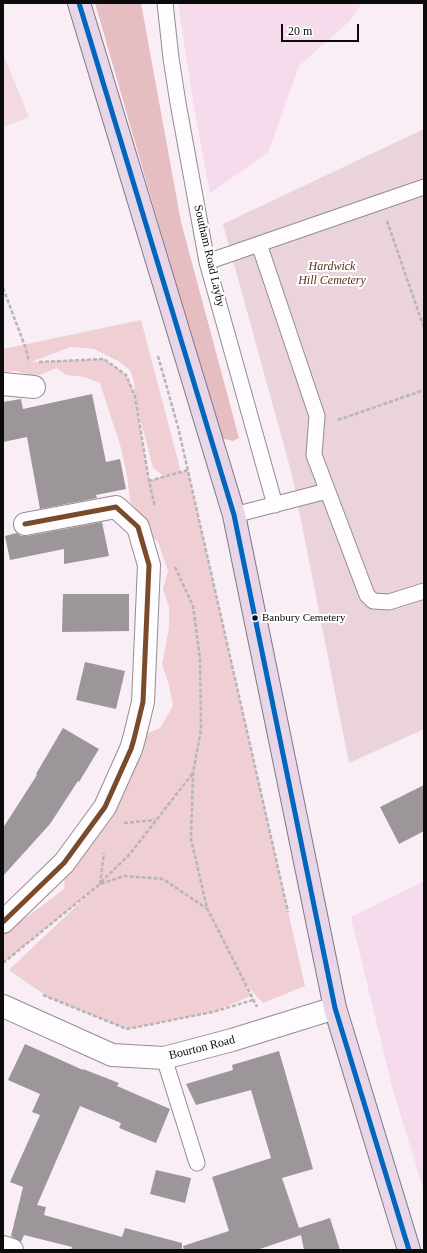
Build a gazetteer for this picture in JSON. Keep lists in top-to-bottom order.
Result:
{
  "streets": {
    "street": ["Bourton Road"],
    "lane": ["Southam Road Layby"]
  },
  "parks": ["Hardwick Hill Cemetery"],
  "places": ["Banbury Cemetery"],
  "scale_bar": "20 m"
}
